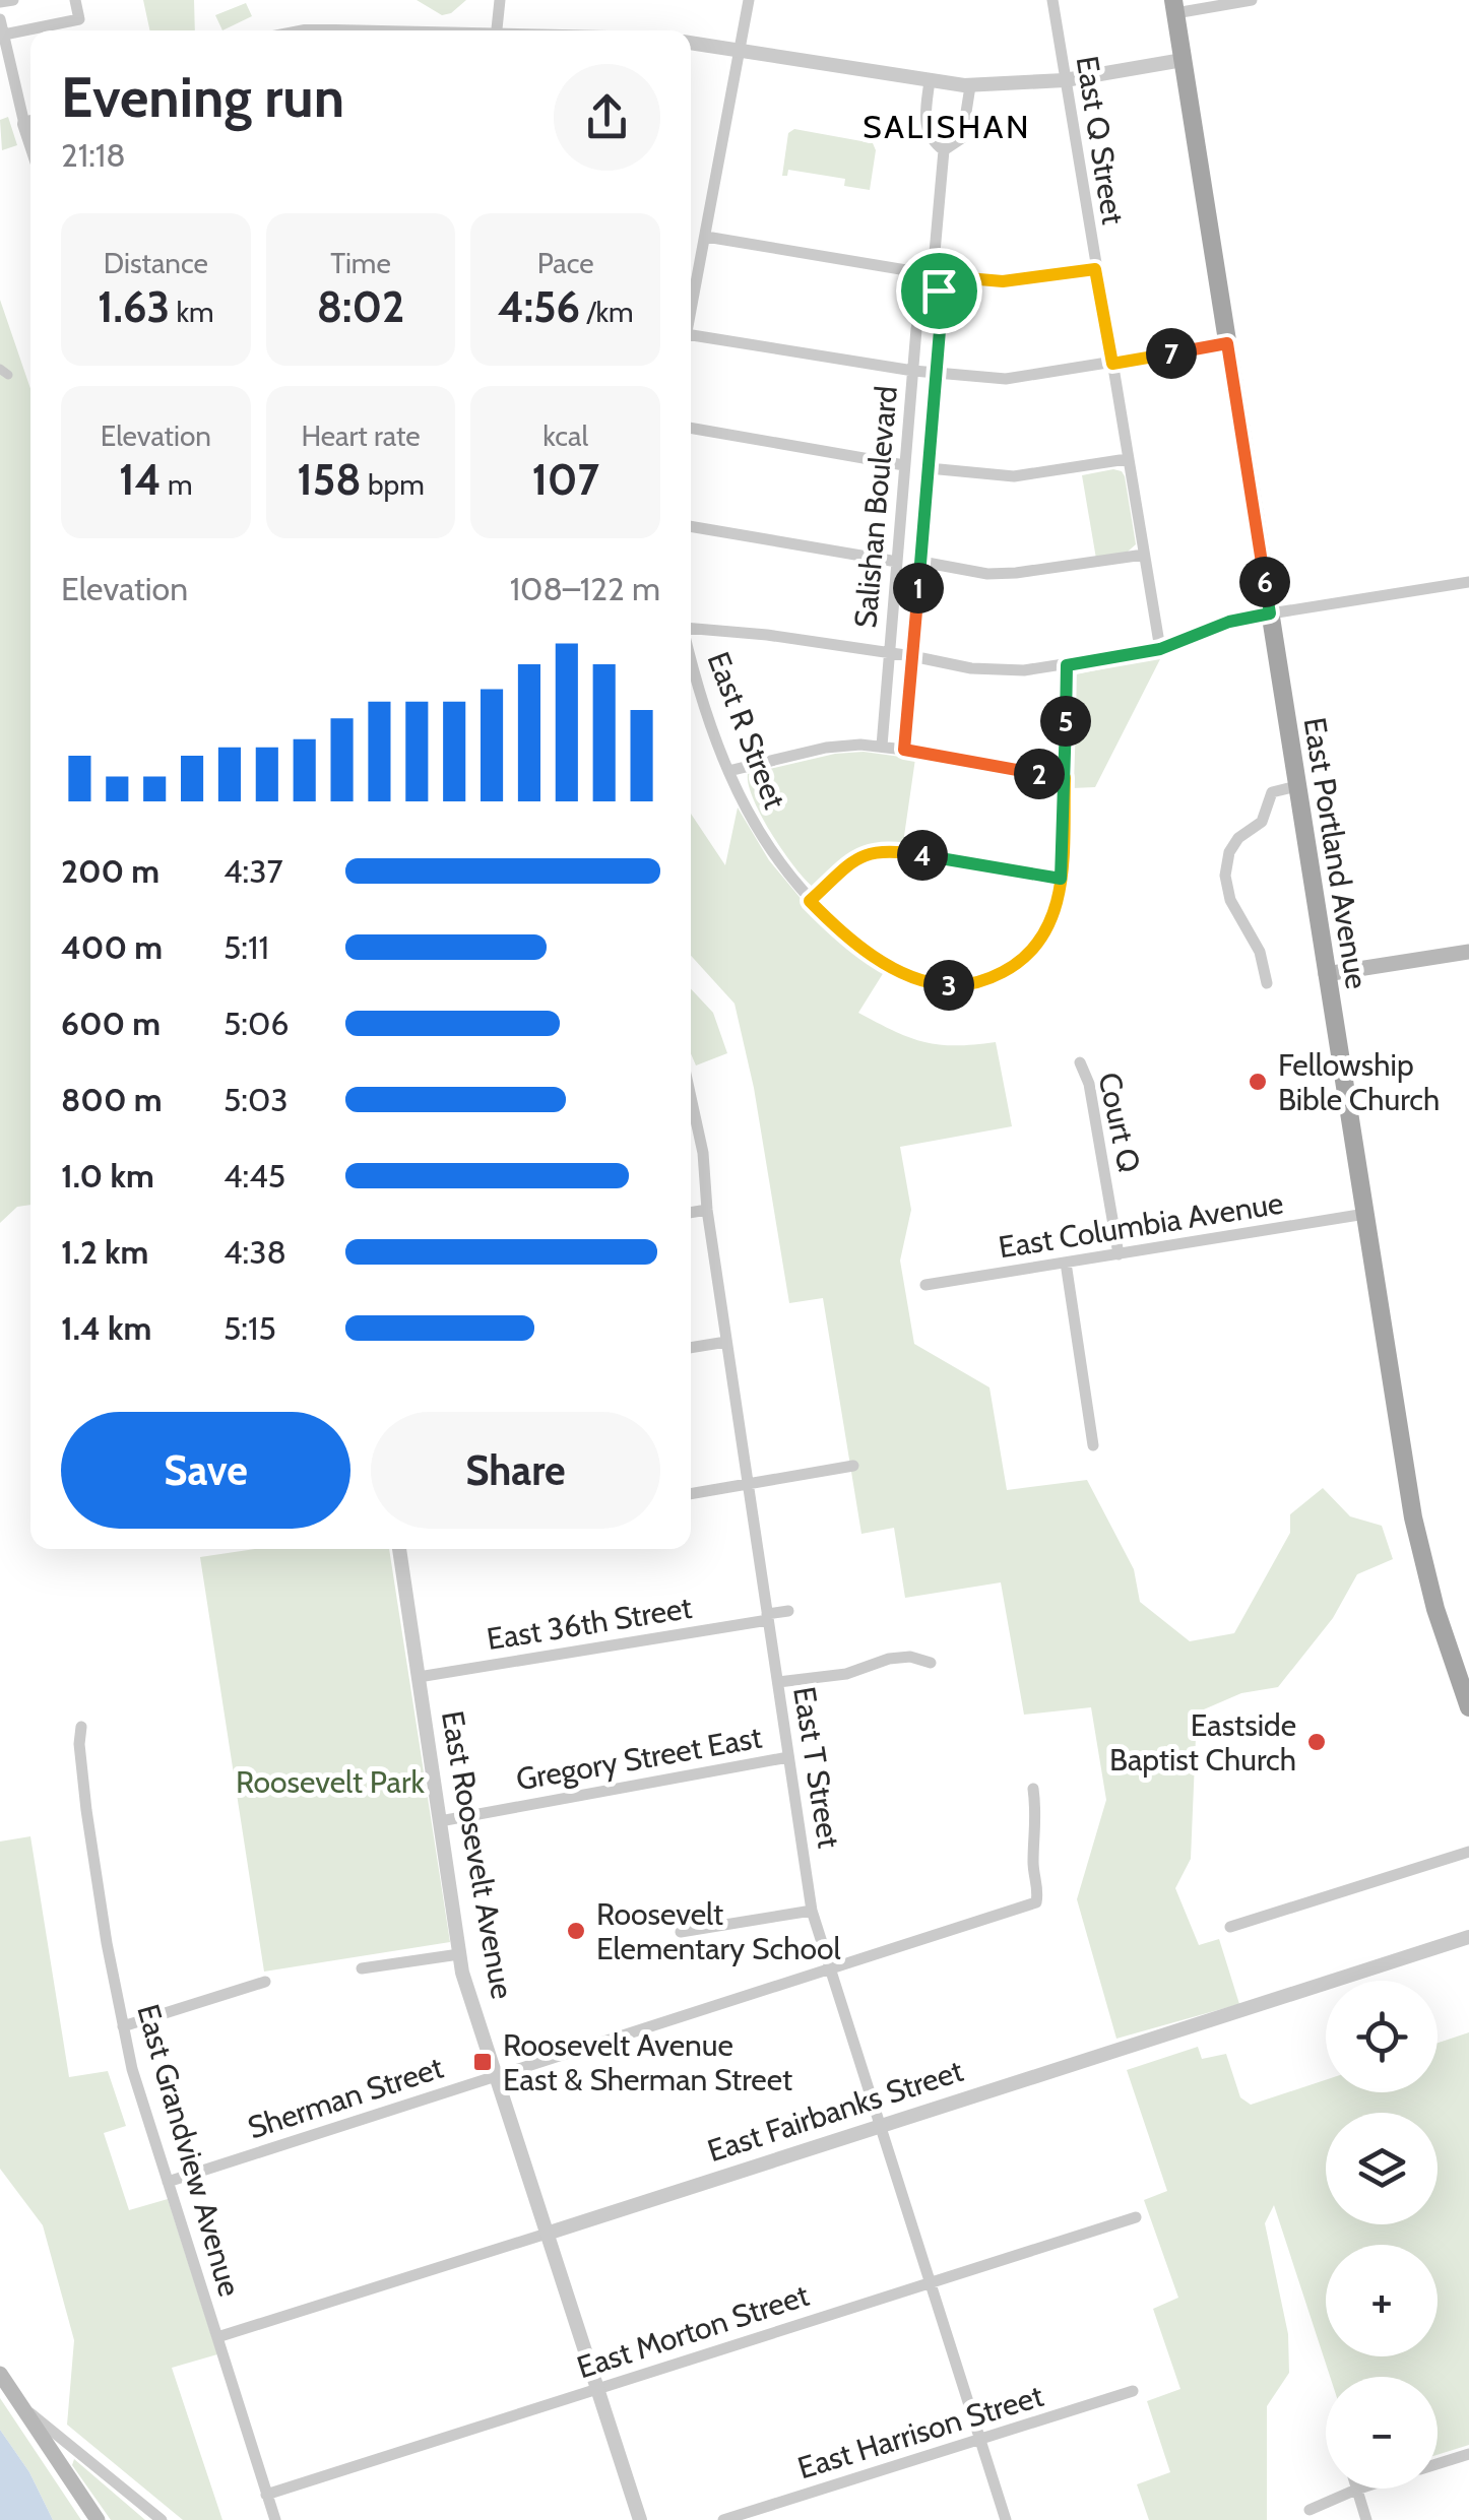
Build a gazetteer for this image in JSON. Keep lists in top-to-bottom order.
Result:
{
  "streets": {
    "main road": ["East Portland Avenue"],
    "street": [
      "East Q Street",
      "Salishan Boulevard",
      "East R Street",
      "Court Q",
      "East Columbia Avenue",
      "East 36th Street",
      "Gregory Street East",
      "East T Street",
      "East Roosevelt Avenue",
      "Sherman Street",
      "East Fairbanks Street",
      "East Grandview Avenue",
      "East Morton Street",
      "East Harrison Street"
    ]
  },
  "crossings": [
    ["East Portland Avenue", "East Columbia Avenue"],
    ["Court Q", "East Columbia Avenue"],
    ["East 36th Street", "East T Street"],
    ["East 36th Street", "East Roosevelt Avenue"],
    ["Gregory Street East", "East T Street"],
    ["Gregory Street East", "East Roosevelt Avenue"],
    ["East T Street", "Sherman Street"],
    ["East T Street", "East Fairbanks Street"],
    ["East T Street", "East Morton Street"],
    ["East T Street", "East Harrison Street"],
    ["East Roosevelt Avenue", "Sherman Street"],
    ["East Roosevelt Avenue", "East Fairbanks Street"],
    ["East Roosevelt Avenue", "East Morton Street"],
    ["Sherman Street", "East Grandview Avenue"],
    ["East Fairbanks Street", "East Grandview Avenue"],
    ["East Grandview Avenue", "East Morton Street"]
  ],
  "districts": ["SALISHAN"],
  "parks": ["Roosevelt Park"],
  "places": {
    "other": ["Fellowship Bible Church", "Eastside Baptist Church", "Roosevelt Elementary School"],
    "transit": ["Roosevelt Avenue East & Sherman Street"]
  },
  "page": {
    "heading": ["Evening run", "21:18"],
    "stats": [
      ["Distance", "1.63 km"],
      ["Time", "8:02"],
      ["Pace", "4:56 /km"],
      ["Elevation", "14 m"],
      ["Heart rate", "158 bpm"],
      ["kcal", "107"]
    ],
    "pins": [
      "7",
      "6",
      "1",
      "5",
      "2",
      "4",
      "3"
    ],
    "chart": ["Elevation", "108–122 m"],
    "list": [
      {
        "name": "200 m",
        "note": "4:37"
      },
      {
        "name": "400 m",
        "note": "5:11"
      },
      {
        "name": "600 m",
        "note": "5:06"
      },
      {
        "name": "800 m",
        "note": "5:03"
      },
      {
        "name": "1.0 km",
        "note": "4:45"
      },
      {
        "name": "1.2 km",
        "note": "4:38"
      },
      {
        "name": "1.4 km",
        "note": "5:15"
      }
    ],
    "buttons": ["Save", "Share"],
    "map_buttons": ["+", "−"]
  }
}
